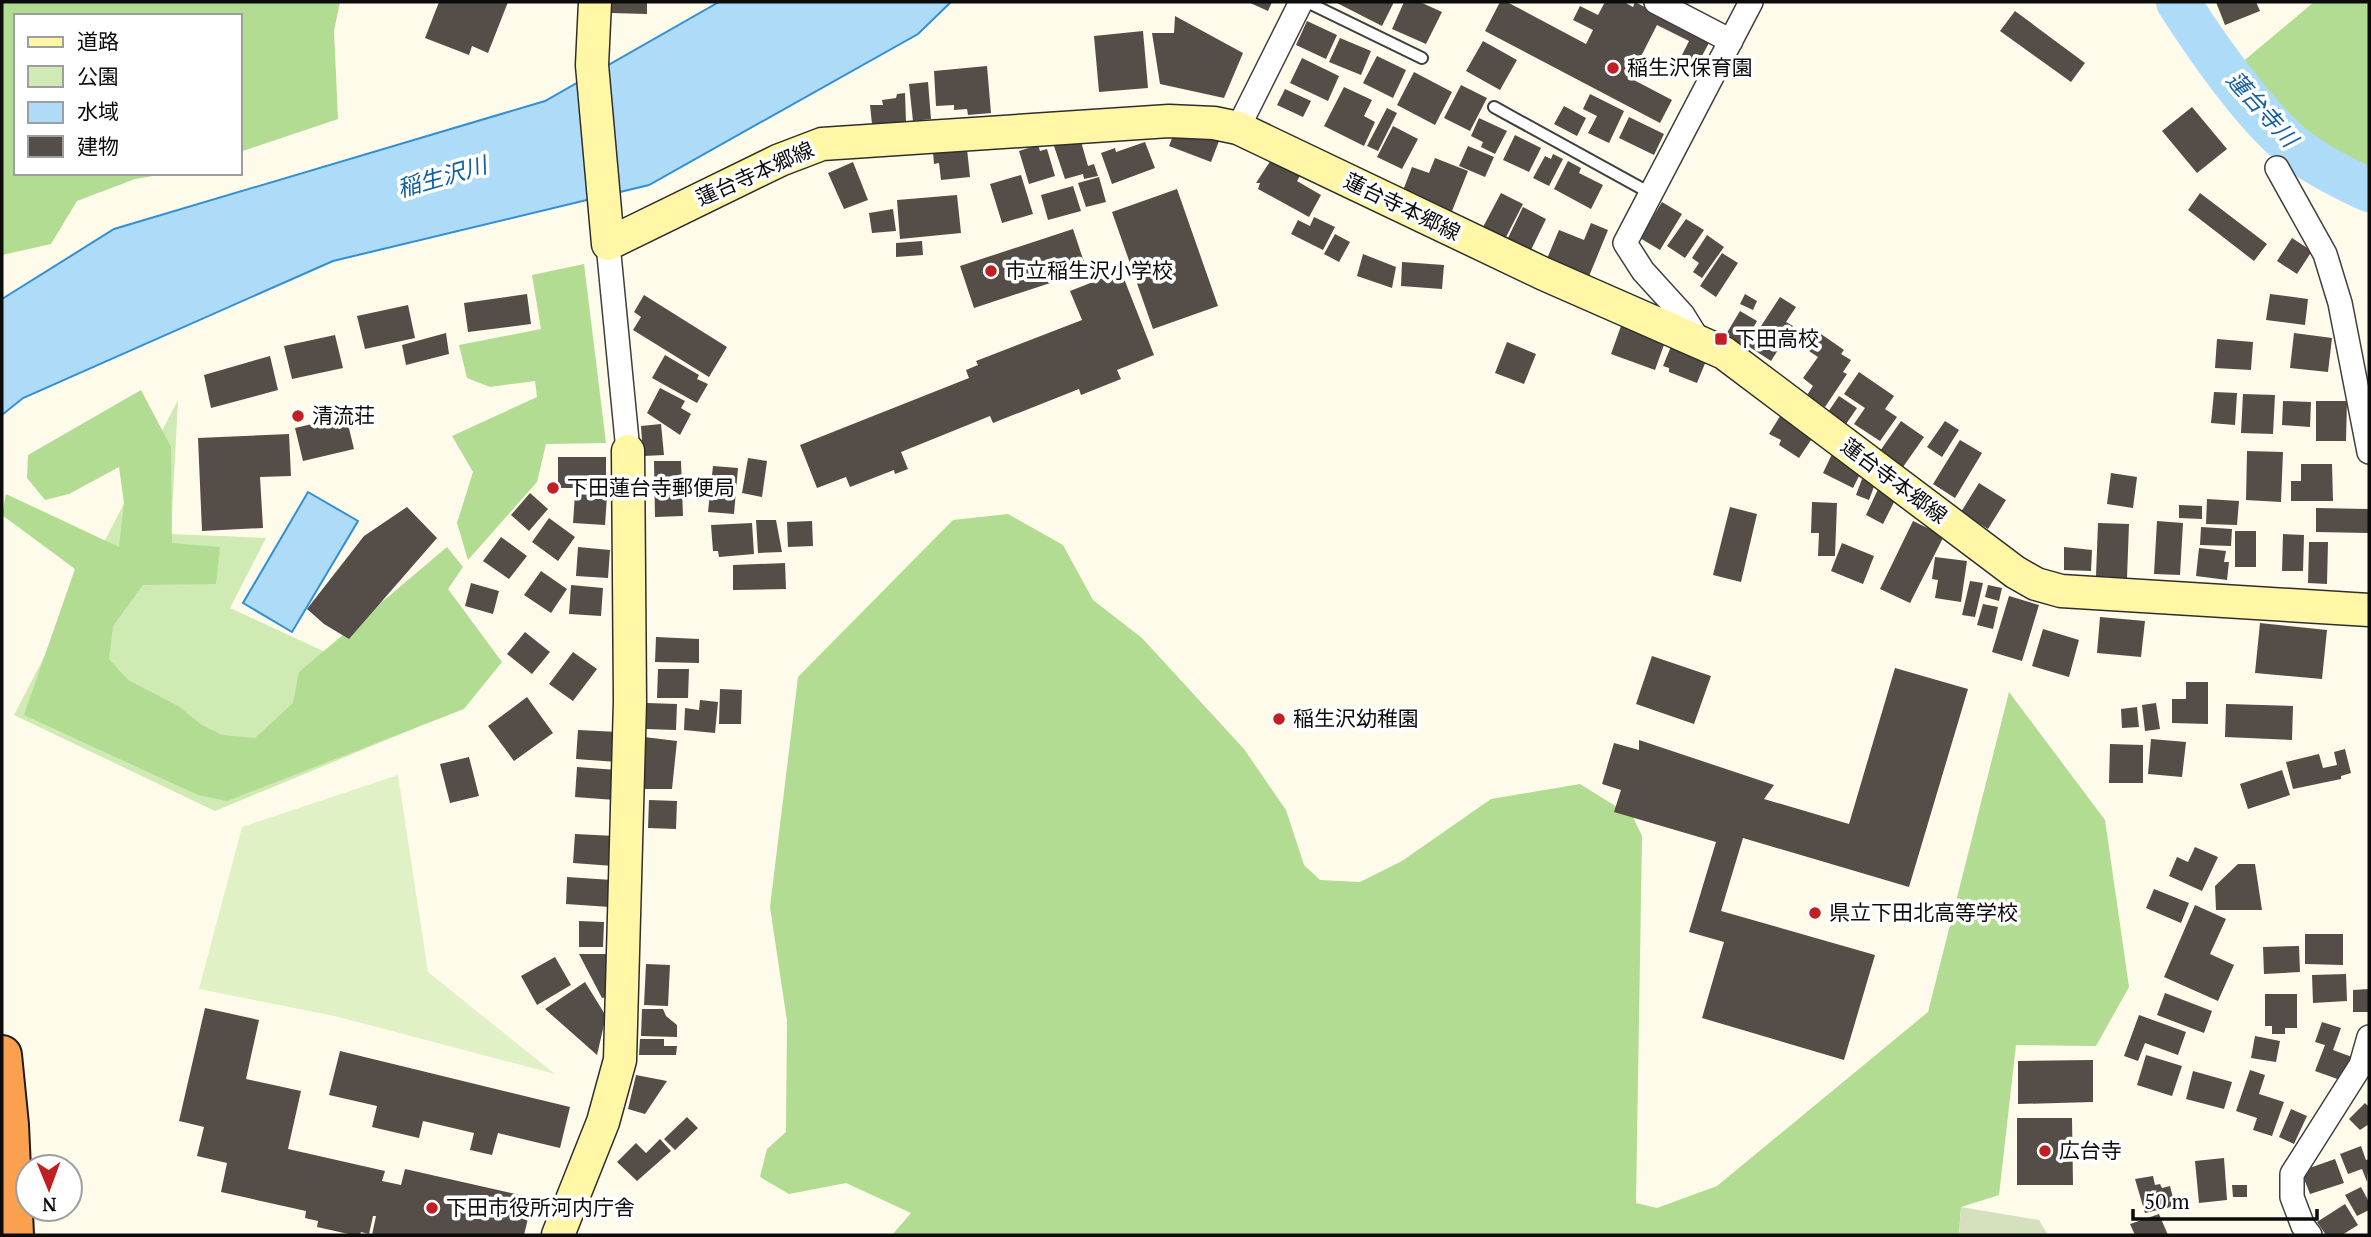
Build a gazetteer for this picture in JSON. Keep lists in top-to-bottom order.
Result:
{
  "streets": {
    "main road": ["蓮台寺本郷線"]
  },
  "water": ["蓮台寺川", "稲生沢川"],
  "places": {
    "other": [
      "稲生沢保育園",
      "市立稲生沢小学校",
      "清流荘",
      "下田蓮台寺郵便局",
      "稲生沢幼稚園",
      "県立下田北高等学校",
      "広台寺",
      "下田市役所河内庁舎"
    ],
    "transit": ["下田高校"]
  },
  "legend": [
    "道路",
    "公園",
    "水域",
    "建物"
  ],
  "scale_bar": "50 m",
  "north": "bottom"
}
